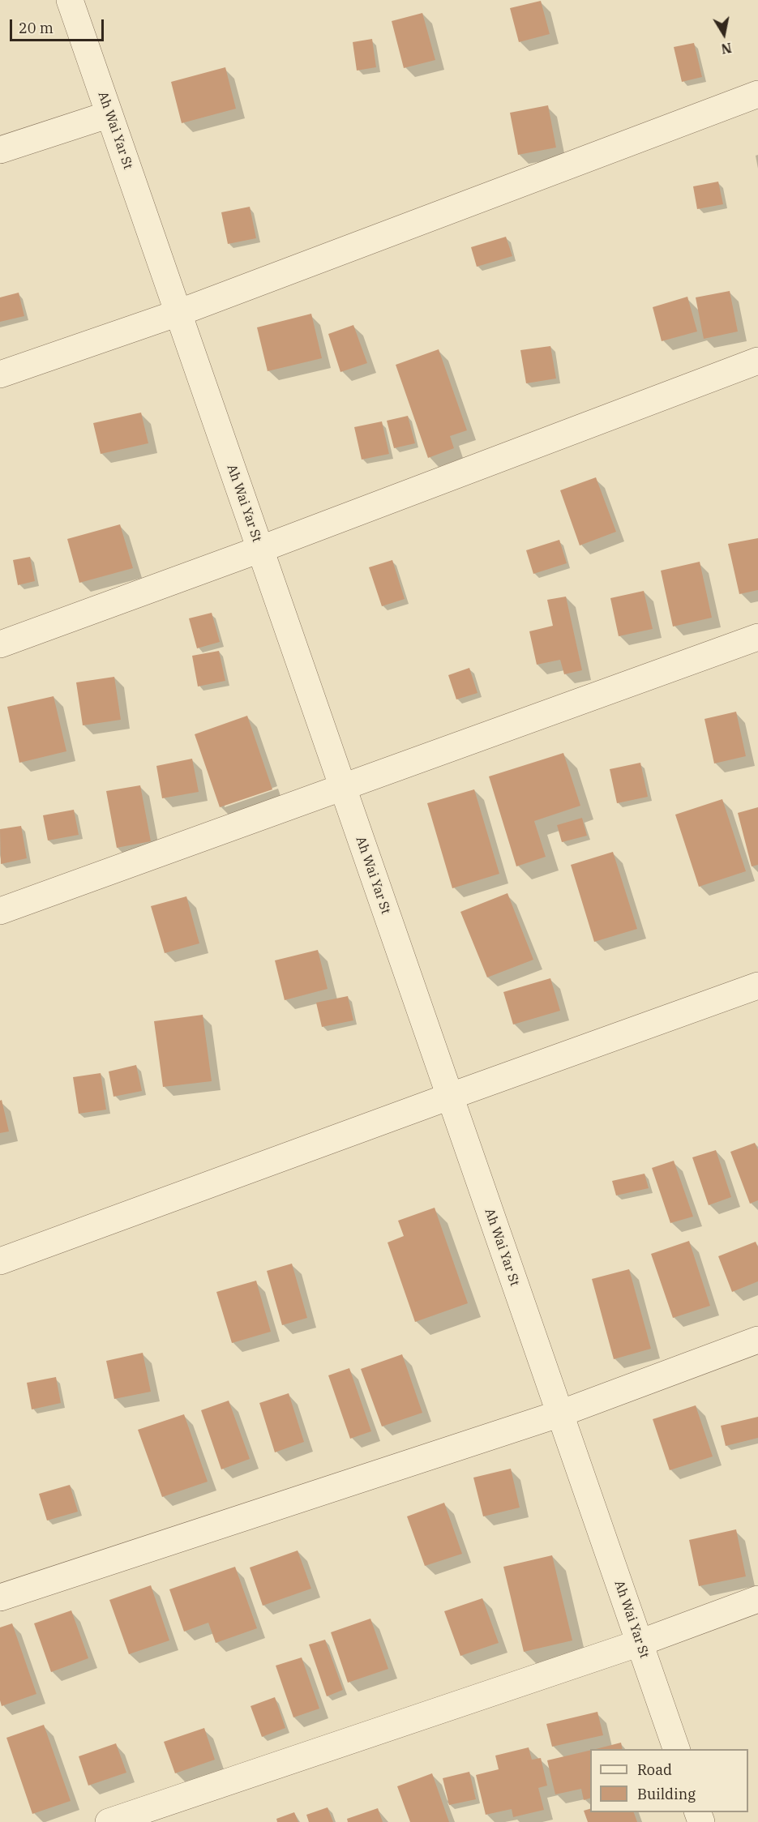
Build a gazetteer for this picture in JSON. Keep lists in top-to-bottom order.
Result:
{
  "streets": {
    "street": ["Ah Wai Yar St"]
  },
  "legend": ["Road", "Building"],
  "scale_bar": "20 m",
  "north": "bottom"
}
